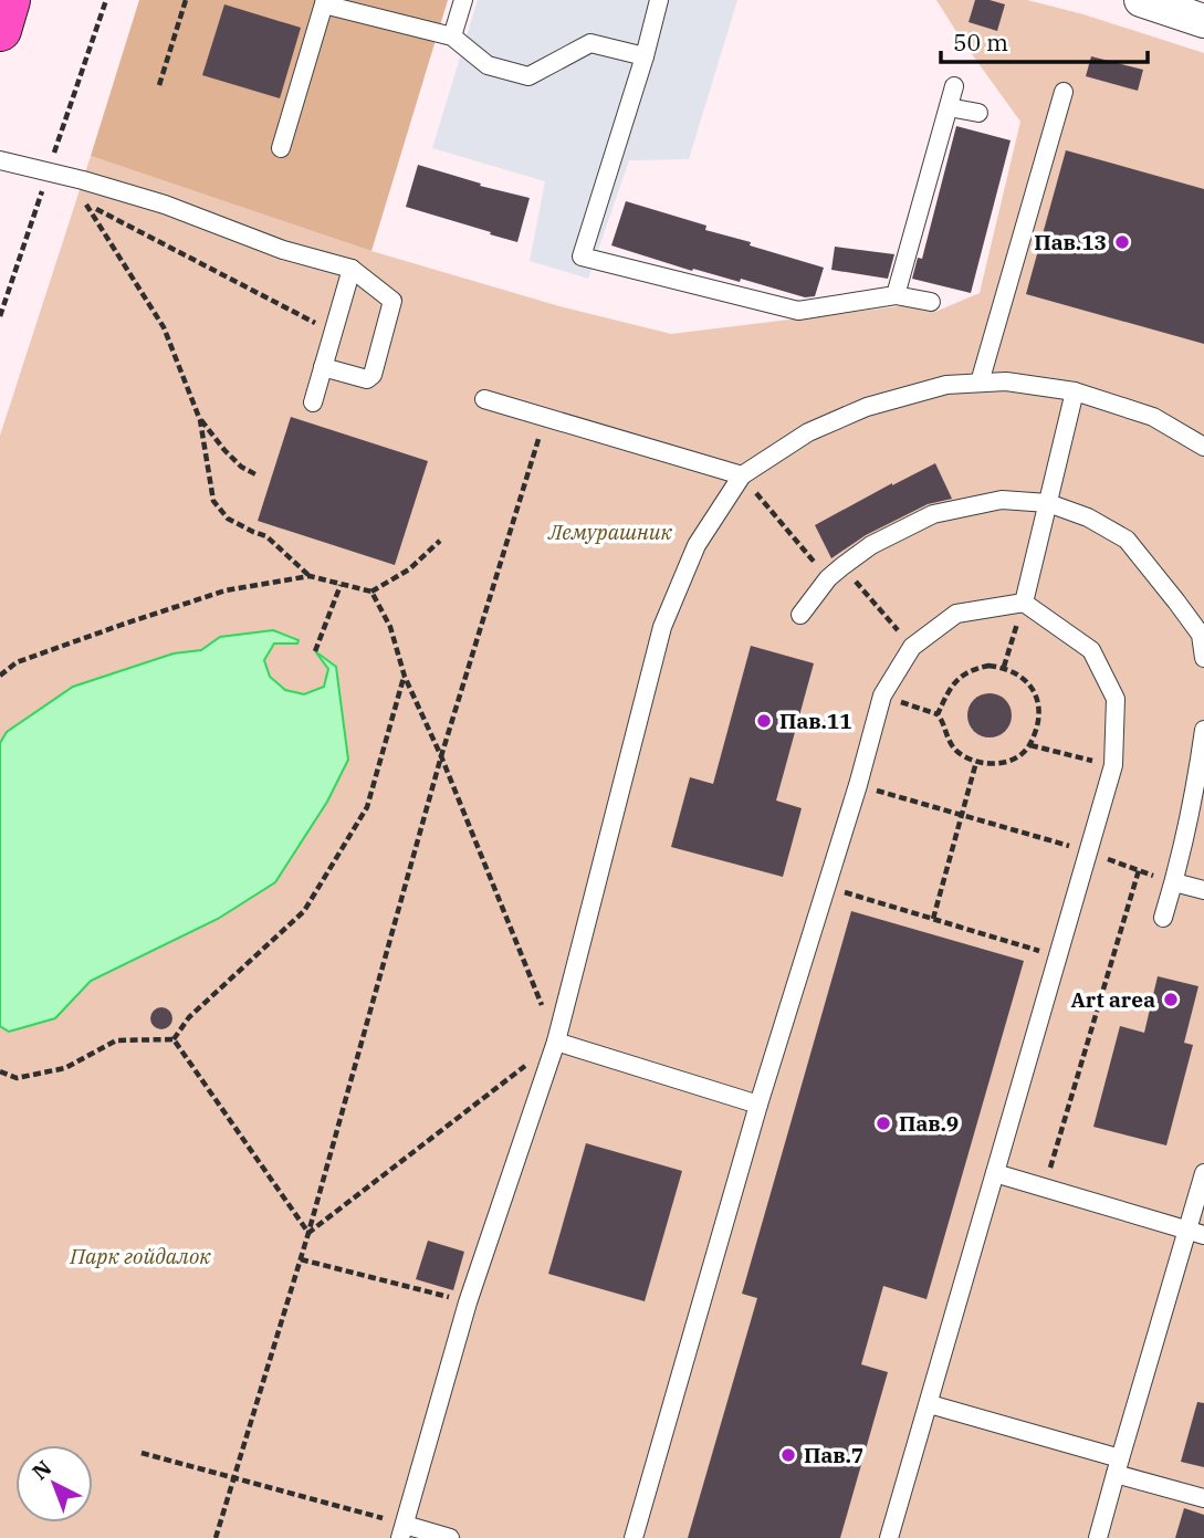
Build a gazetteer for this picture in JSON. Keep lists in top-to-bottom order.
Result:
{
  "parks": ["Лемурашник", "Парк гойдалок"],
  "places": [
    "Пав.13",
    "Пав.11",
    "Art area",
    "Пав.9",
    "Пав.7"
  ],
  "scale_bar": "50 m",
  "north": "top left"
}
